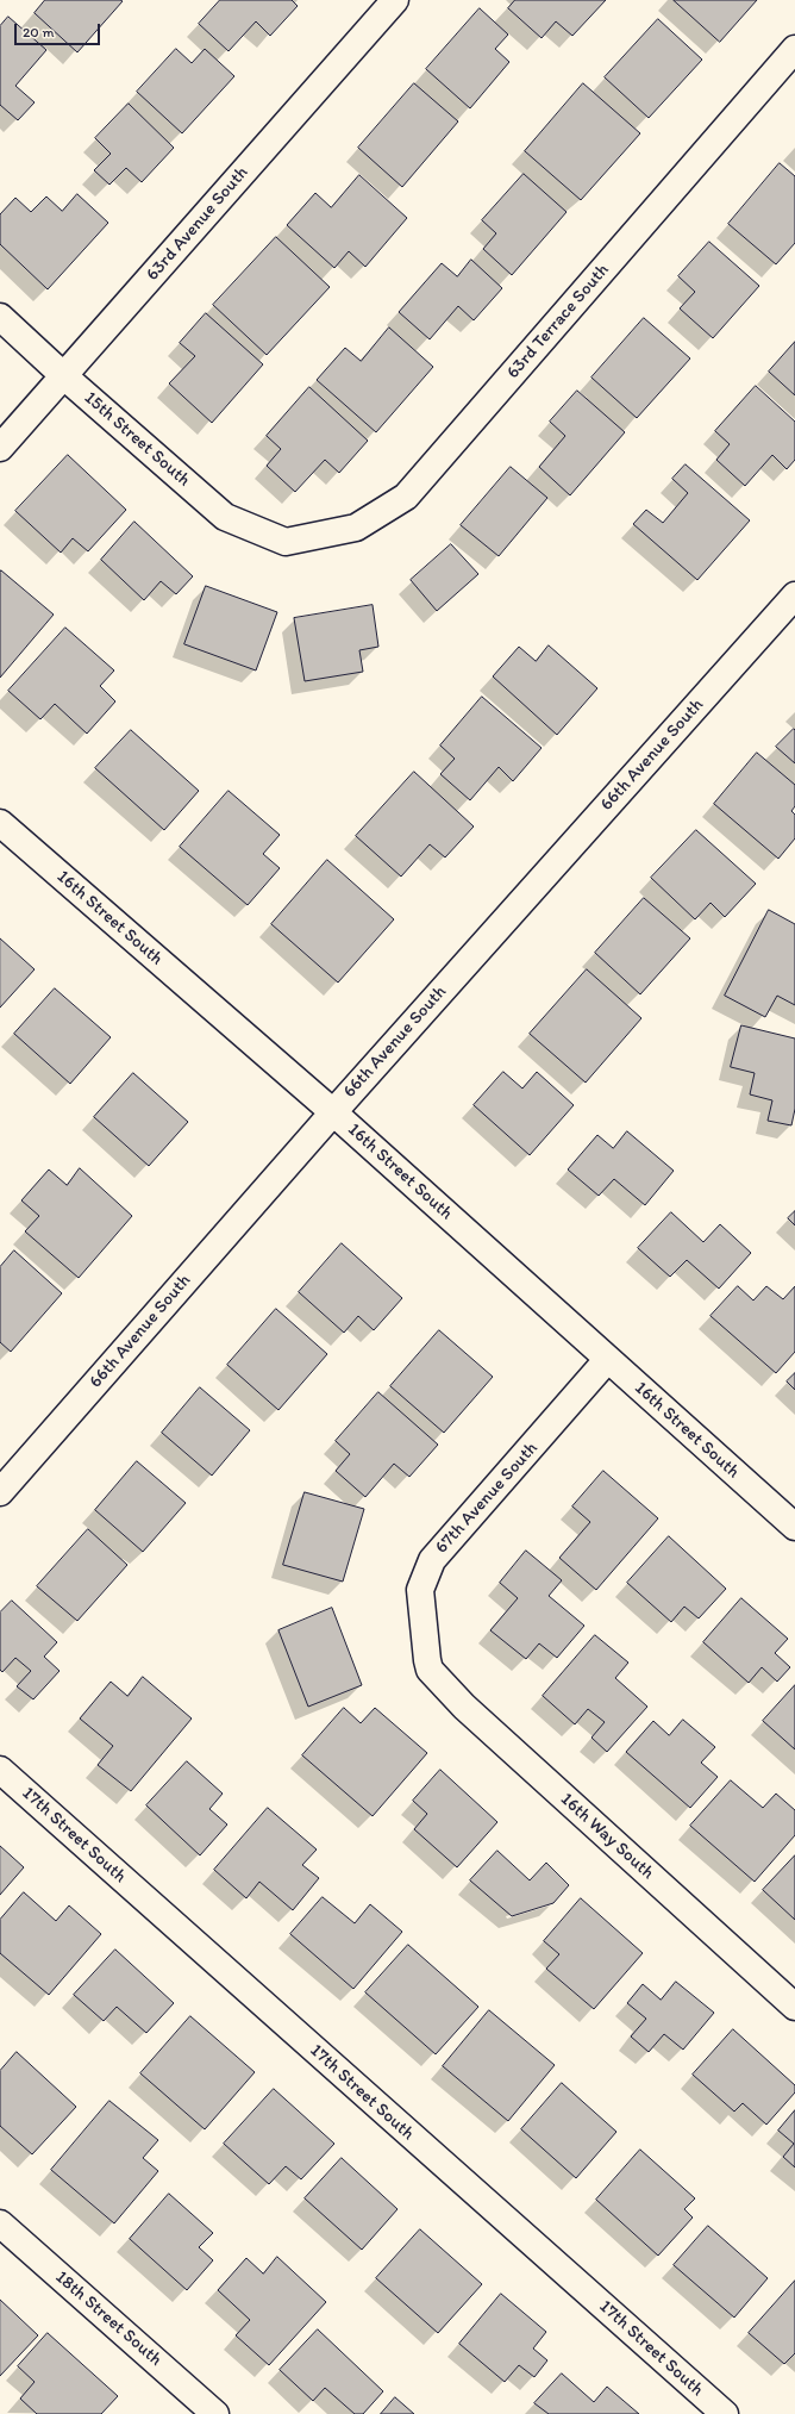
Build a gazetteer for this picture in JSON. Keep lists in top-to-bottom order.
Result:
{
  "streets": {
    "street": [
      "63rd Avenue South",
      "63rd Terrace South",
      "15th Street South",
      "66th Avenue South",
      "16th Street South",
      "67th Avenue South",
      "17th Street South",
      "16th Way South",
      "18th Street South"
    ]
  },
  "crossings": [
    ["63rd Avenue South", "15th Street South"],
    ["63rd Terrace South", "15th Street South"],
    ["66th Avenue South", "16th Street South"],
    ["16th Street South", "67th Avenue South"],
    ["67th Avenue South", "16th Way South"]
  ],
  "scale_bar": "20 m"
}
